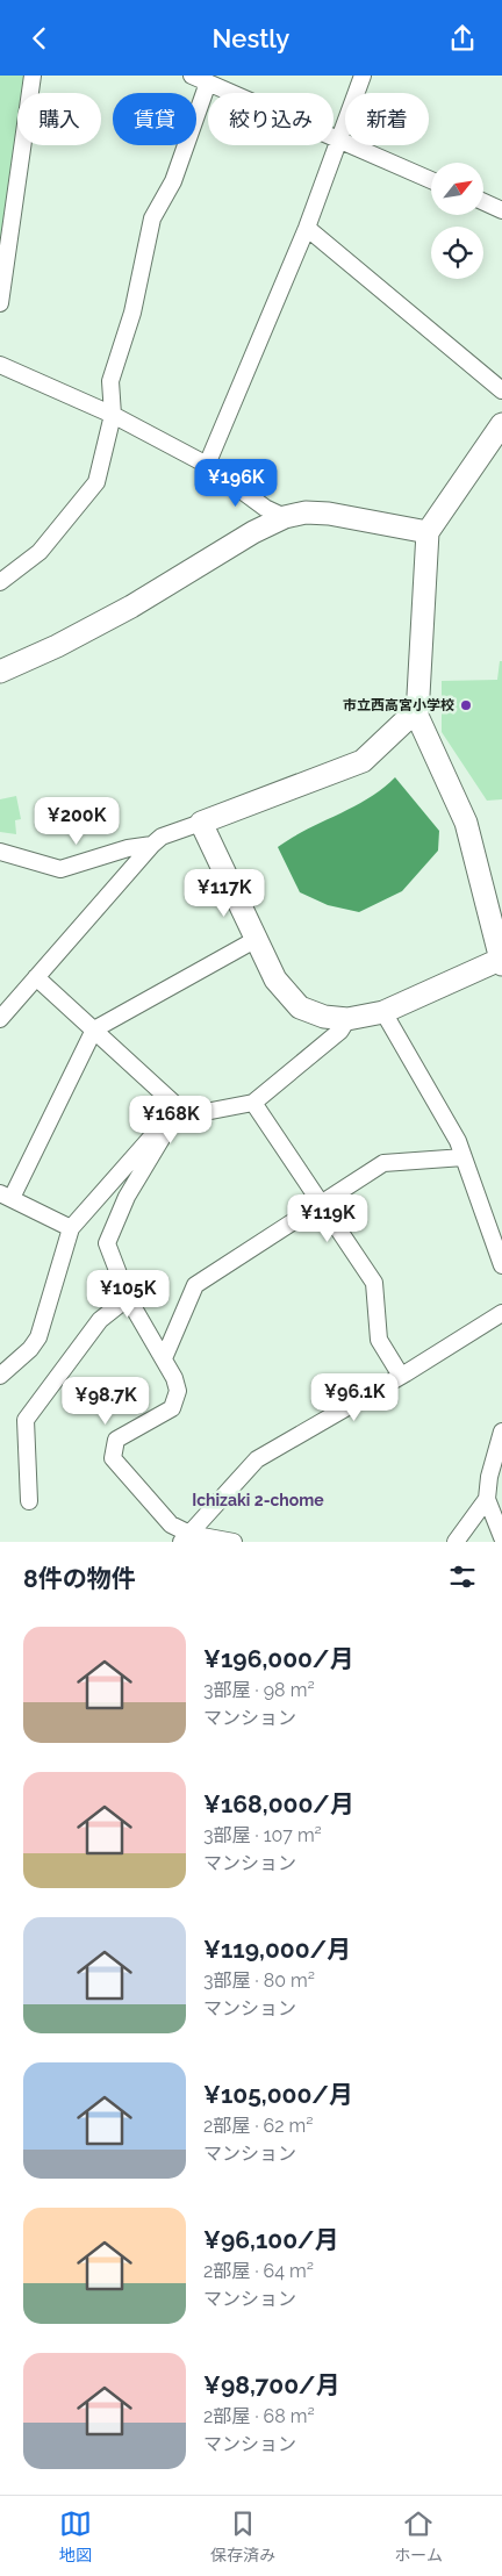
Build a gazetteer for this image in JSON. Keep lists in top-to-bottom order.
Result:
{
  "districts": ["Ichizaki 2-chome"],
  "places": ["市立西高宮小学校"],
  "north": "top right",
  "page": {
    "header": "Nestly",
    "chip": [
      "購入",
      "賃貸",
      "絞り込み",
      "新着"
    ],
    "price": [
      "¥196K",
      "¥200K",
      "¥117K",
      "¥168K",
      "¥119K",
      "¥105K",
      "¥96.1K",
      "¥98.7K"
    ],
    "heading": "8件の物件",
    "list": [
      {
        "name": "¥196,000/月",
        "note": "3部屋 · 98 m² · マンション"
      },
      {
        "name": "¥168,000/月",
        "note": "3部屋 · 107 m² · マンション"
      },
      {
        "name": "¥119,000/月",
        "note": "3部屋 · 80 m² · マンション"
      },
      {
        "name": "¥105,000/月",
        "note": "2部屋 · 62 m² · マンション"
      },
      {
        "name": "¥96,100/月",
        "note": "2部屋 · 64 m² · マンション"
      },
      {
        "name": "¥98,700/月",
        "note": "2部屋 · 68 m² · マンション"
      }
    ],
    "tabs": ["地図", "保存済み", "ホーム"]
  }
}
